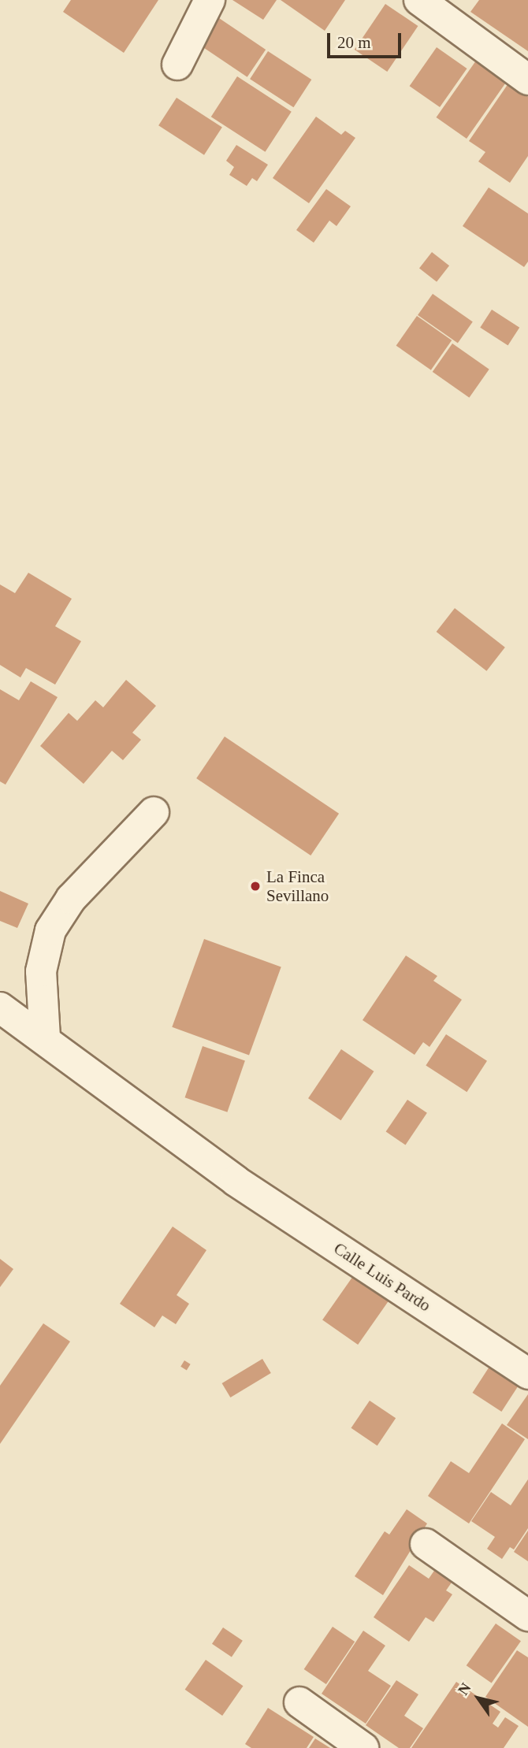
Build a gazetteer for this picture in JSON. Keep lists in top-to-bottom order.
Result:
{
  "streets": {
    "street": ["Calle Luis Pardo"]
  },
  "places": ["La Finca Sevillano"],
  "scale_bar": "20 m",
  "north": "top left"
}
